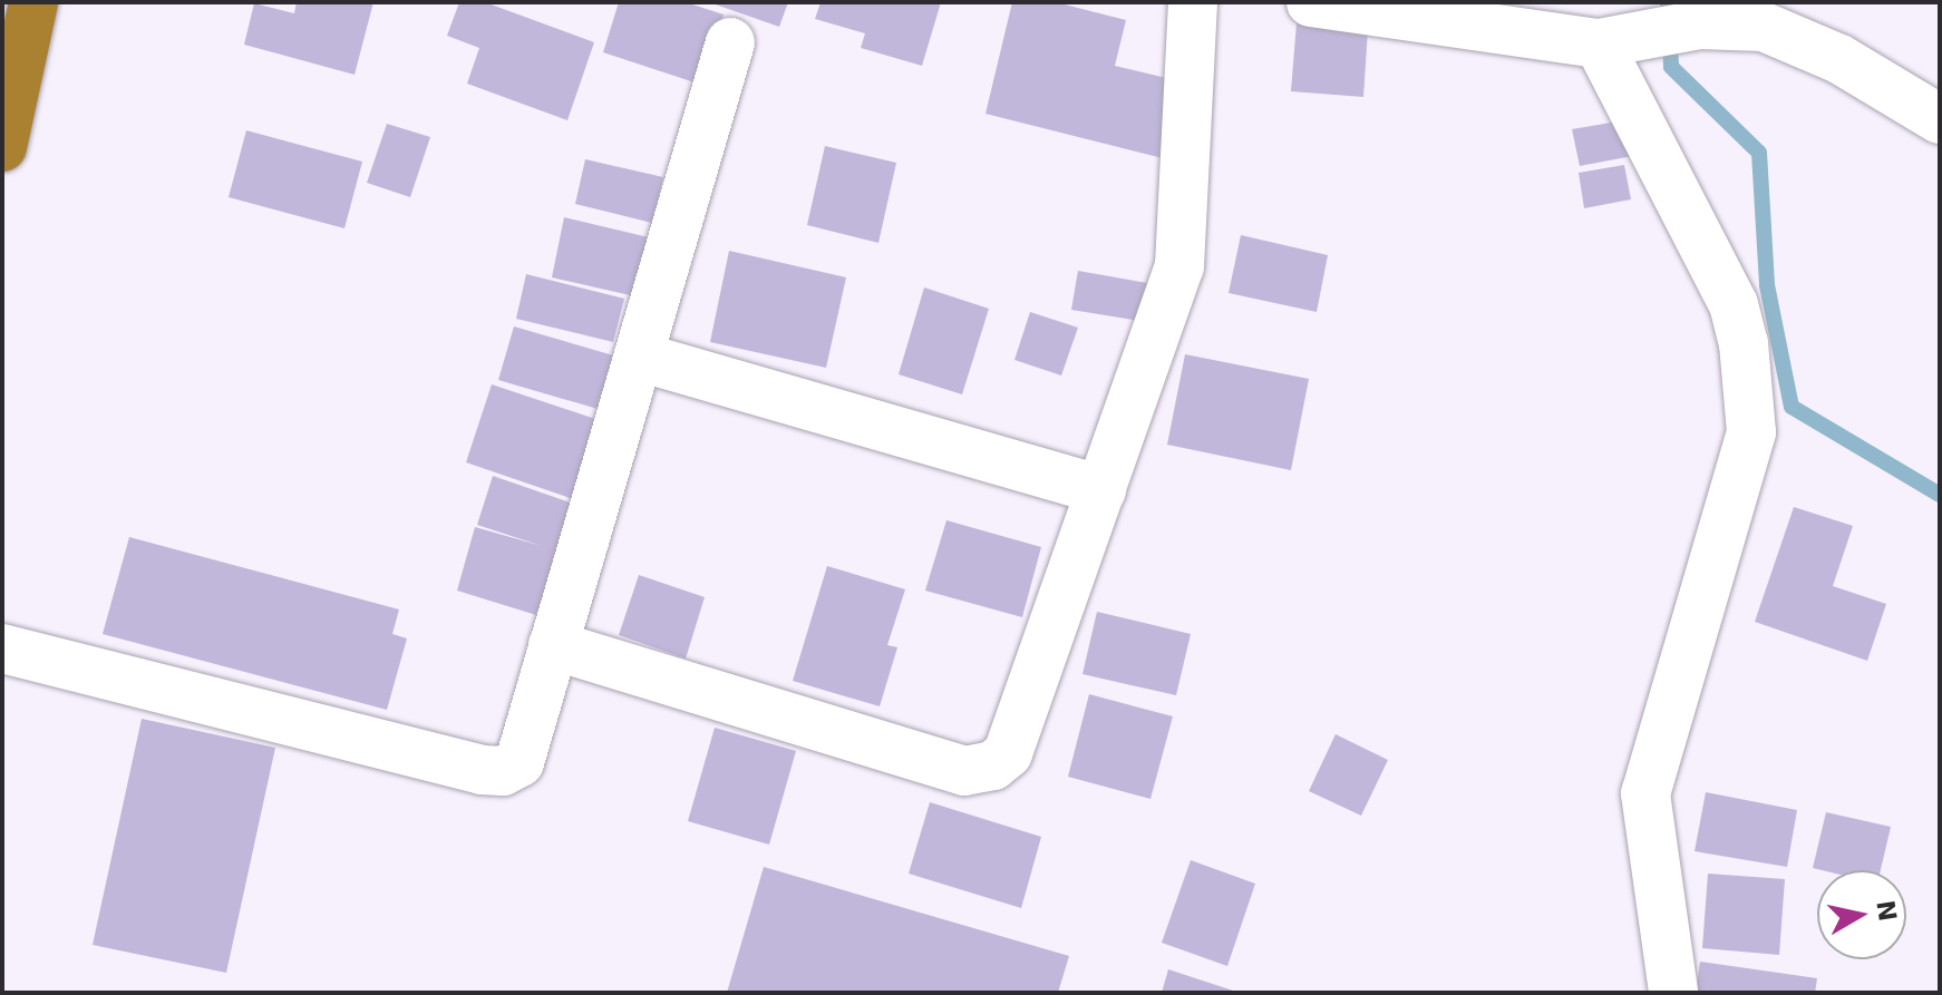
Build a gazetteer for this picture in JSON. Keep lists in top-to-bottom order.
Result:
{
  "north": "right"
}
